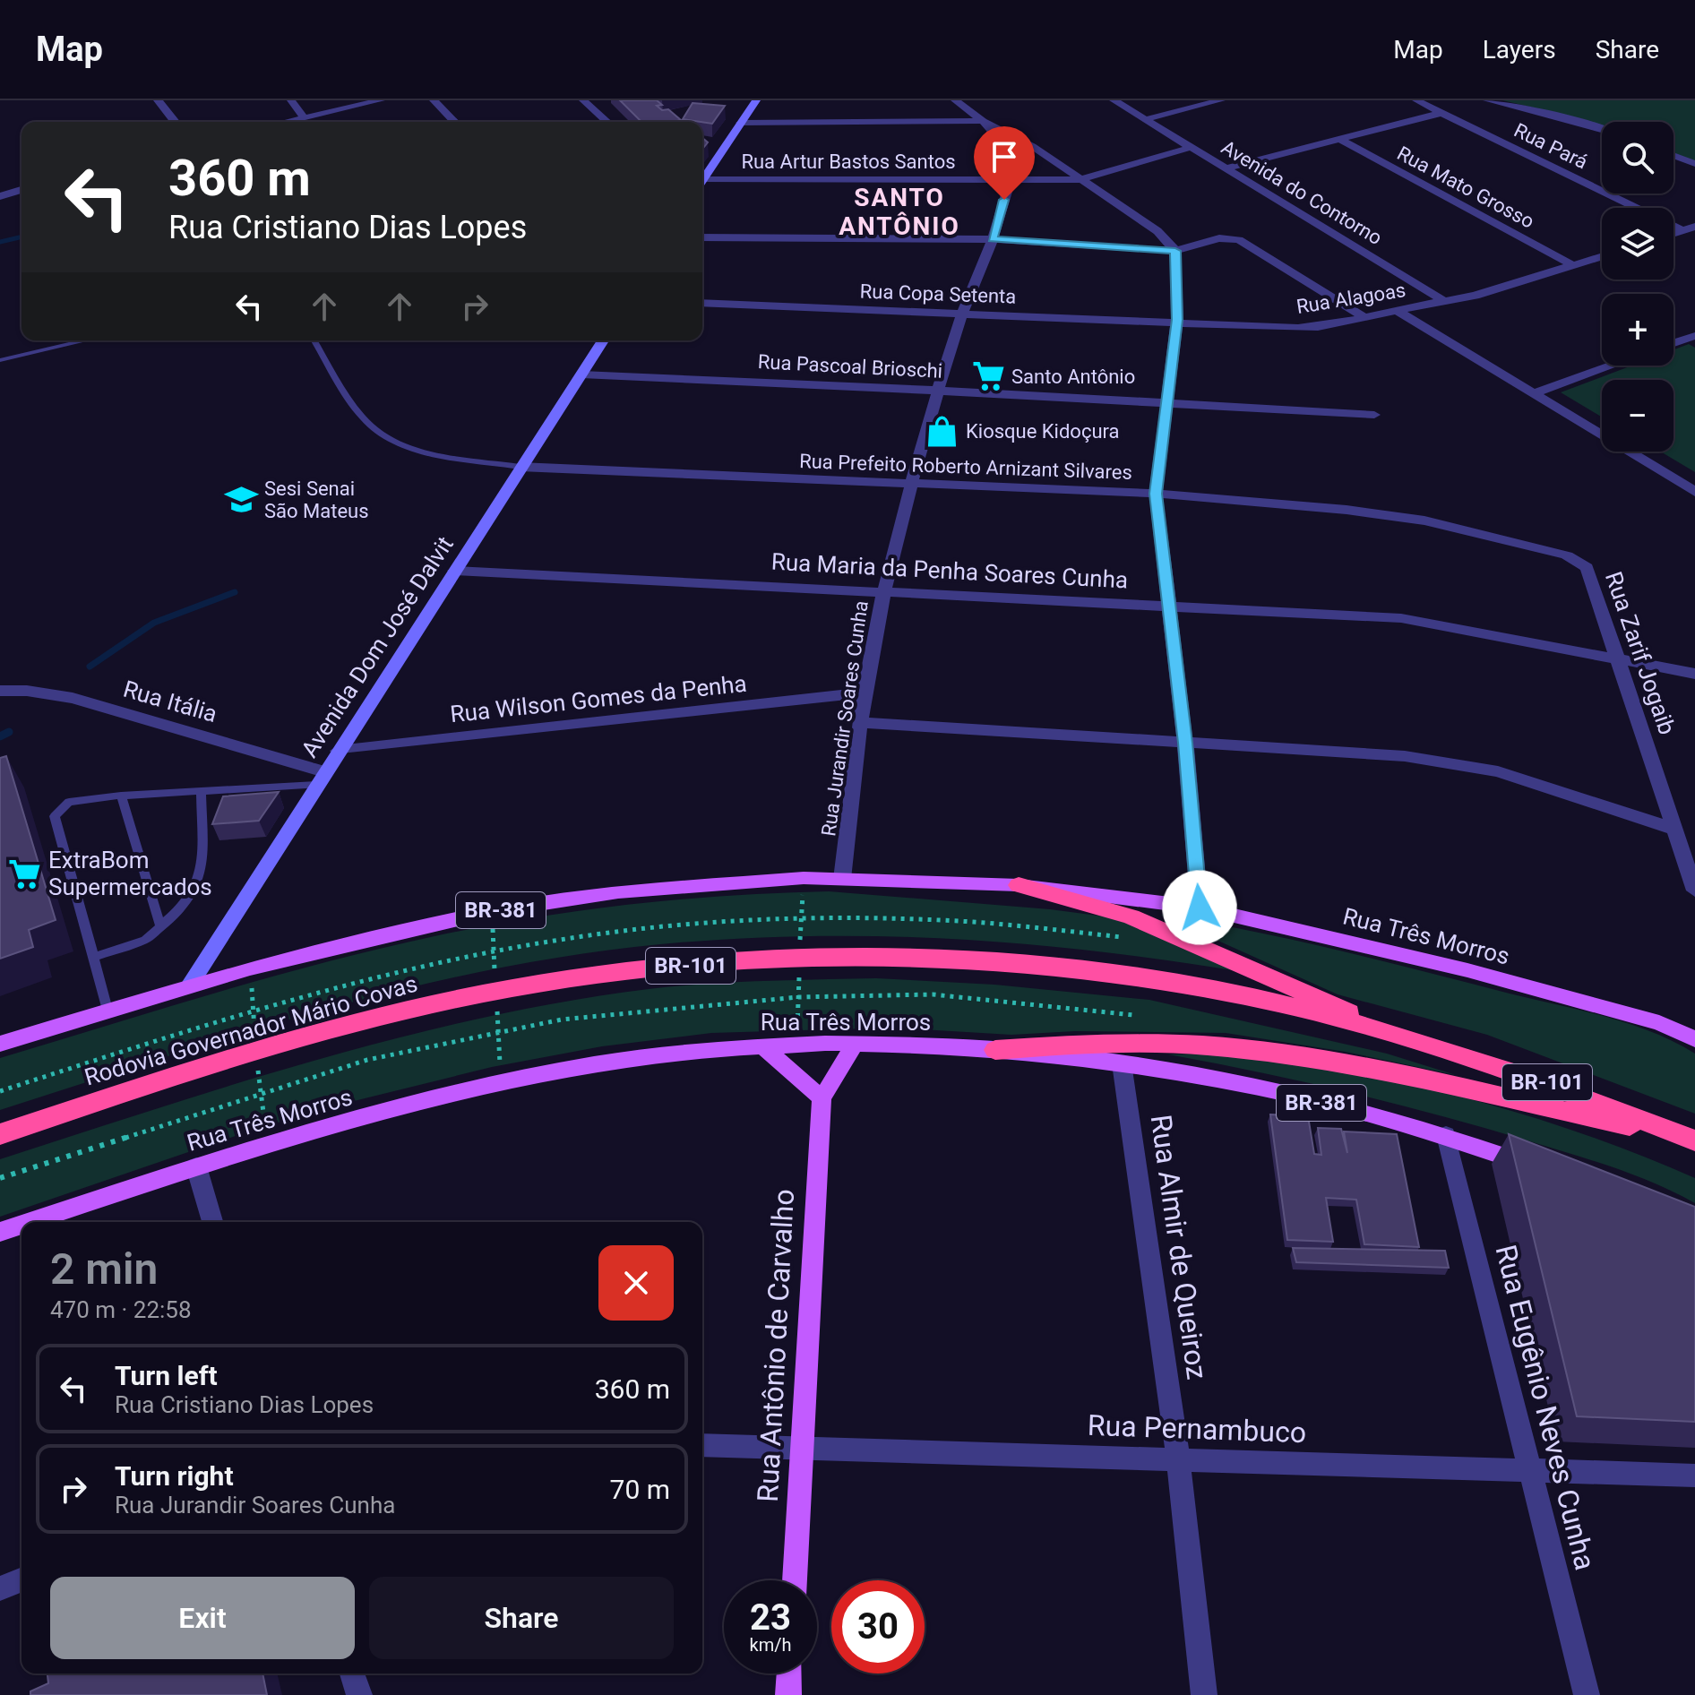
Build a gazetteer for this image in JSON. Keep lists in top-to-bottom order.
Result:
{
  "streets": {
    "highway": ["BR-101", "Rodovia Governador Mário Covas"],
    "main road": ["BR-381", "Rua Três Morros", "Rua Antônio de Carvalho"],
    "street": [
      "Rua Pará",
      "Rua Artur Bastos Santos",
      "Rua Mato Grosso",
      "Avenida do Contorno",
      "Rua Copa Setenta",
      "Rua Alagoas",
      "Rua Pascoal Brioschi",
      "Rua Prefeito Roberto Arnizant Silvares",
      "Rua Maria da Penha Soares Cunha",
      "Avenida Dom José Dalvit",
      "Rua Zarif Jogaib",
      "Rua Wilson Gomes da Penha",
      "Rua Itália",
      "Rua Jurandir Soares Cunha",
      "Rua Almir de Queiroz",
      "Rua Eugênio Neves Cunha",
      "Rua Pernambuco"
    ]
  },
  "crossings": [
    ["Rua Artur Bastos Santos", "Avenida do Contorno"],
    ["Rua Artur Bastos Santos", "Rua Jurandir Soares Cunha"],
    ["Avenida do Contorno", "Rua Alagoas"],
    ["Rua Copa Setenta", "Rua Alagoas"],
    ["Rua Copa Setenta", "Rua Jurandir Soares Cunha"],
    ["Rua Pascoal Brioschi", "Avenida Dom José Dalvit"],
    ["Rua Pascoal Brioschi", "Rua Jurandir Soares Cunha"],
    ["Rua Prefeito Roberto Arnizant Silvares", "Avenida Dom José Dalvit"],
    ["Rua Prefeito Roberto Arnizant Silvares", "Rua Zarif Jogaib"],
    ["Rua Prefeito Roberto Arnizant Silvares", "Rua Jurandir Soares Cunha"],
    ["Rua Maria da Penha Soares Cunha", "Avenida Dom José Dalvit"],
    ["Rua Maria da Penha Soares Cunha", "Rua Zarif Jogaib"],
    ["Rua Maria da Penha Soares Cunha", "Rua Jurandir Soares Cunha"],
    ["Avenida Dom José Dalvit", "Rua Wilson Gomes da Penha"],
    ["Avenida Dom José Dalvit", "Rua Itália"],
    ["Avenida Dom José Dalvit", "Rua Três Morros"],
    ["Rua Wilson Gomes da Penha", "Rua Jurandir Soares Cunha"],
    ["Rua Jurandir Soares Cunha", "Rua Três Morros"],
    ["Rua Três Morros", "Rua Almir de Queiroz"],
    ["Rua Três Morros", "Rua Antônio de Carvalho"],
    ["Rua Três Morros", "Rua Eugênio Neves Cunha"],
    ["Rua Almir de Queiroz", "Rua Pernambuco"],
    ["Rua Antônio de Carvalho", "Rua Pernambuco"],
    ["Rua Eugênio Neves Cunha", "Rua Pernambuco"]
  ],
  "districts": ["SANTO ANTÔNIO"],
  "places": {
    "supermarket": ["Santo Antônio", "ExtraBom Supermercados"],
    "shop": ["Kiosque Kidoçura"],
    "school or university": ["Sesi Senai São Mateus"]
  },
  "page": {
    "header": "Map",
    "nav": ["Map", "Layers", "Share"],
    "map_buttons": ["+", "−"],
    "turn": ["360 m", "Rua Cristiano Dias Lopes"],
    "heading": ["2 min", "470 m · 22:58"],
    "list": [
      {
        "name": "Turn left",
        "note": "Rua Cristiano Dias Lopes",
        "value": "360 m"
      },
      {
        "name": "Turn right",
        "note": "Rua Jurandir Soares Cunha",
        "value": "70 m"
      }
    ],
    "buttons": ["Exit", "Share"],
    "speed": "23 km/h",
    "limit": "30"
  }
}
